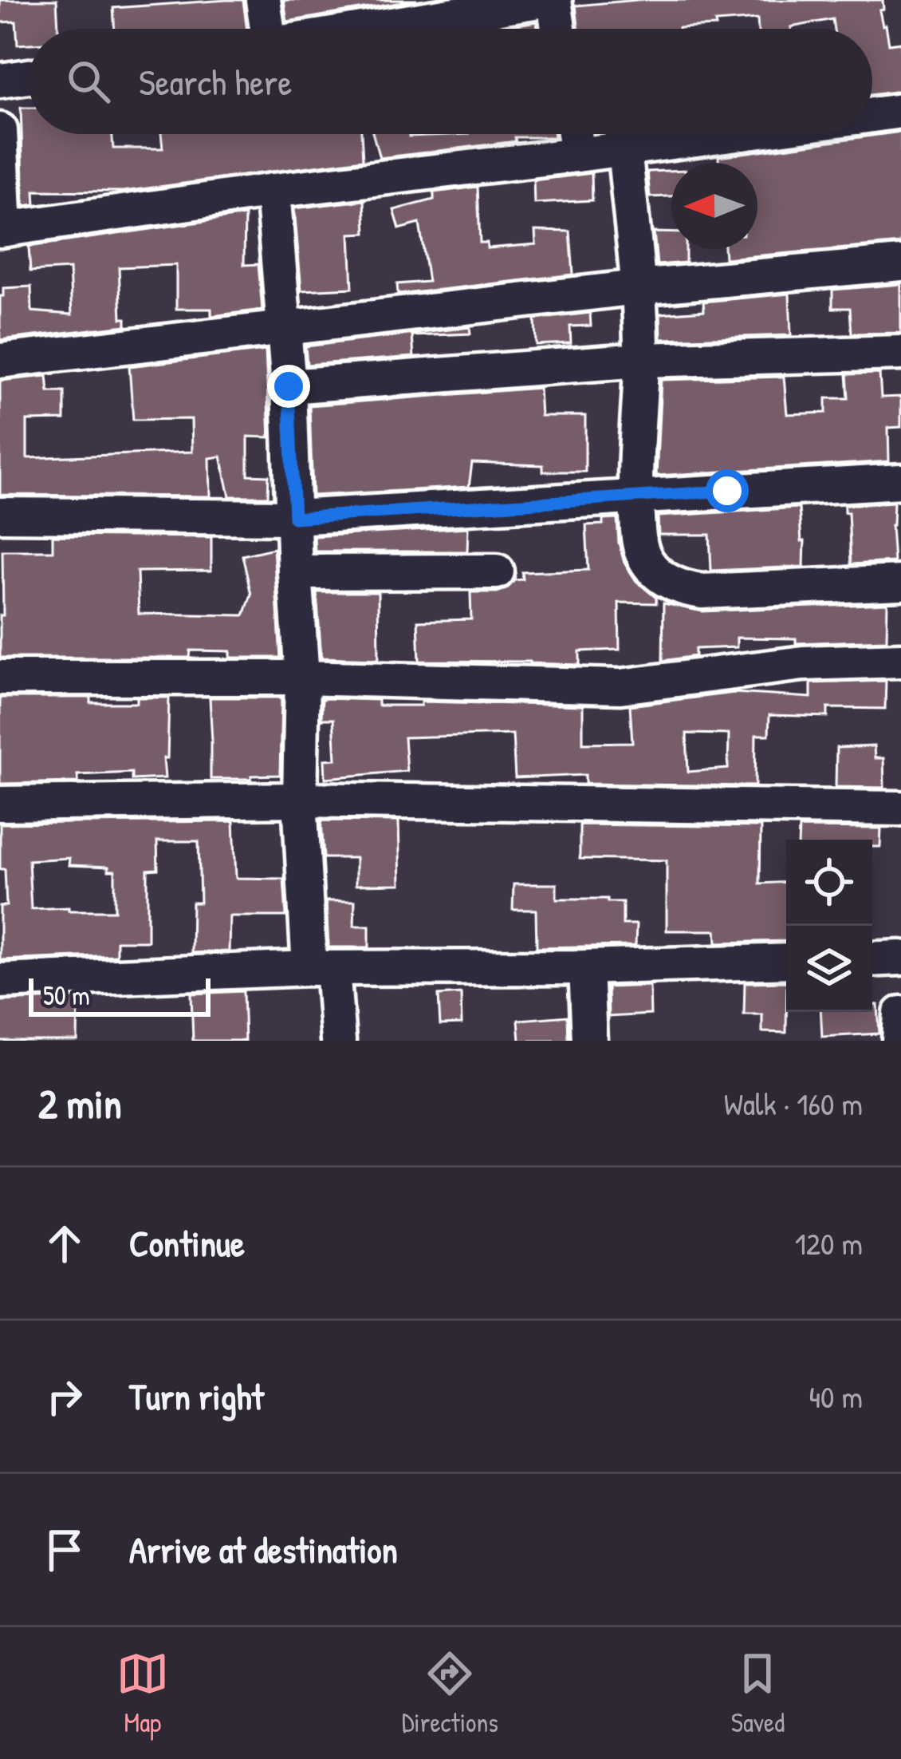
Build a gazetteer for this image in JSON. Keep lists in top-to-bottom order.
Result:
{
  "scale_bar": "50 m",
  "north": "left",
  "page": {
    "search": "Search here",
    "scale": "50 m",
    "heading": ["2 min", "Walk · 160 m"],
    "list": [
      ["Continue", "120 m"],
      ["Turn right", "40 m"],
      "Arrive at destination"
    ],
    "nav": ["Map", "Directions", "Saved"]
  }
}
